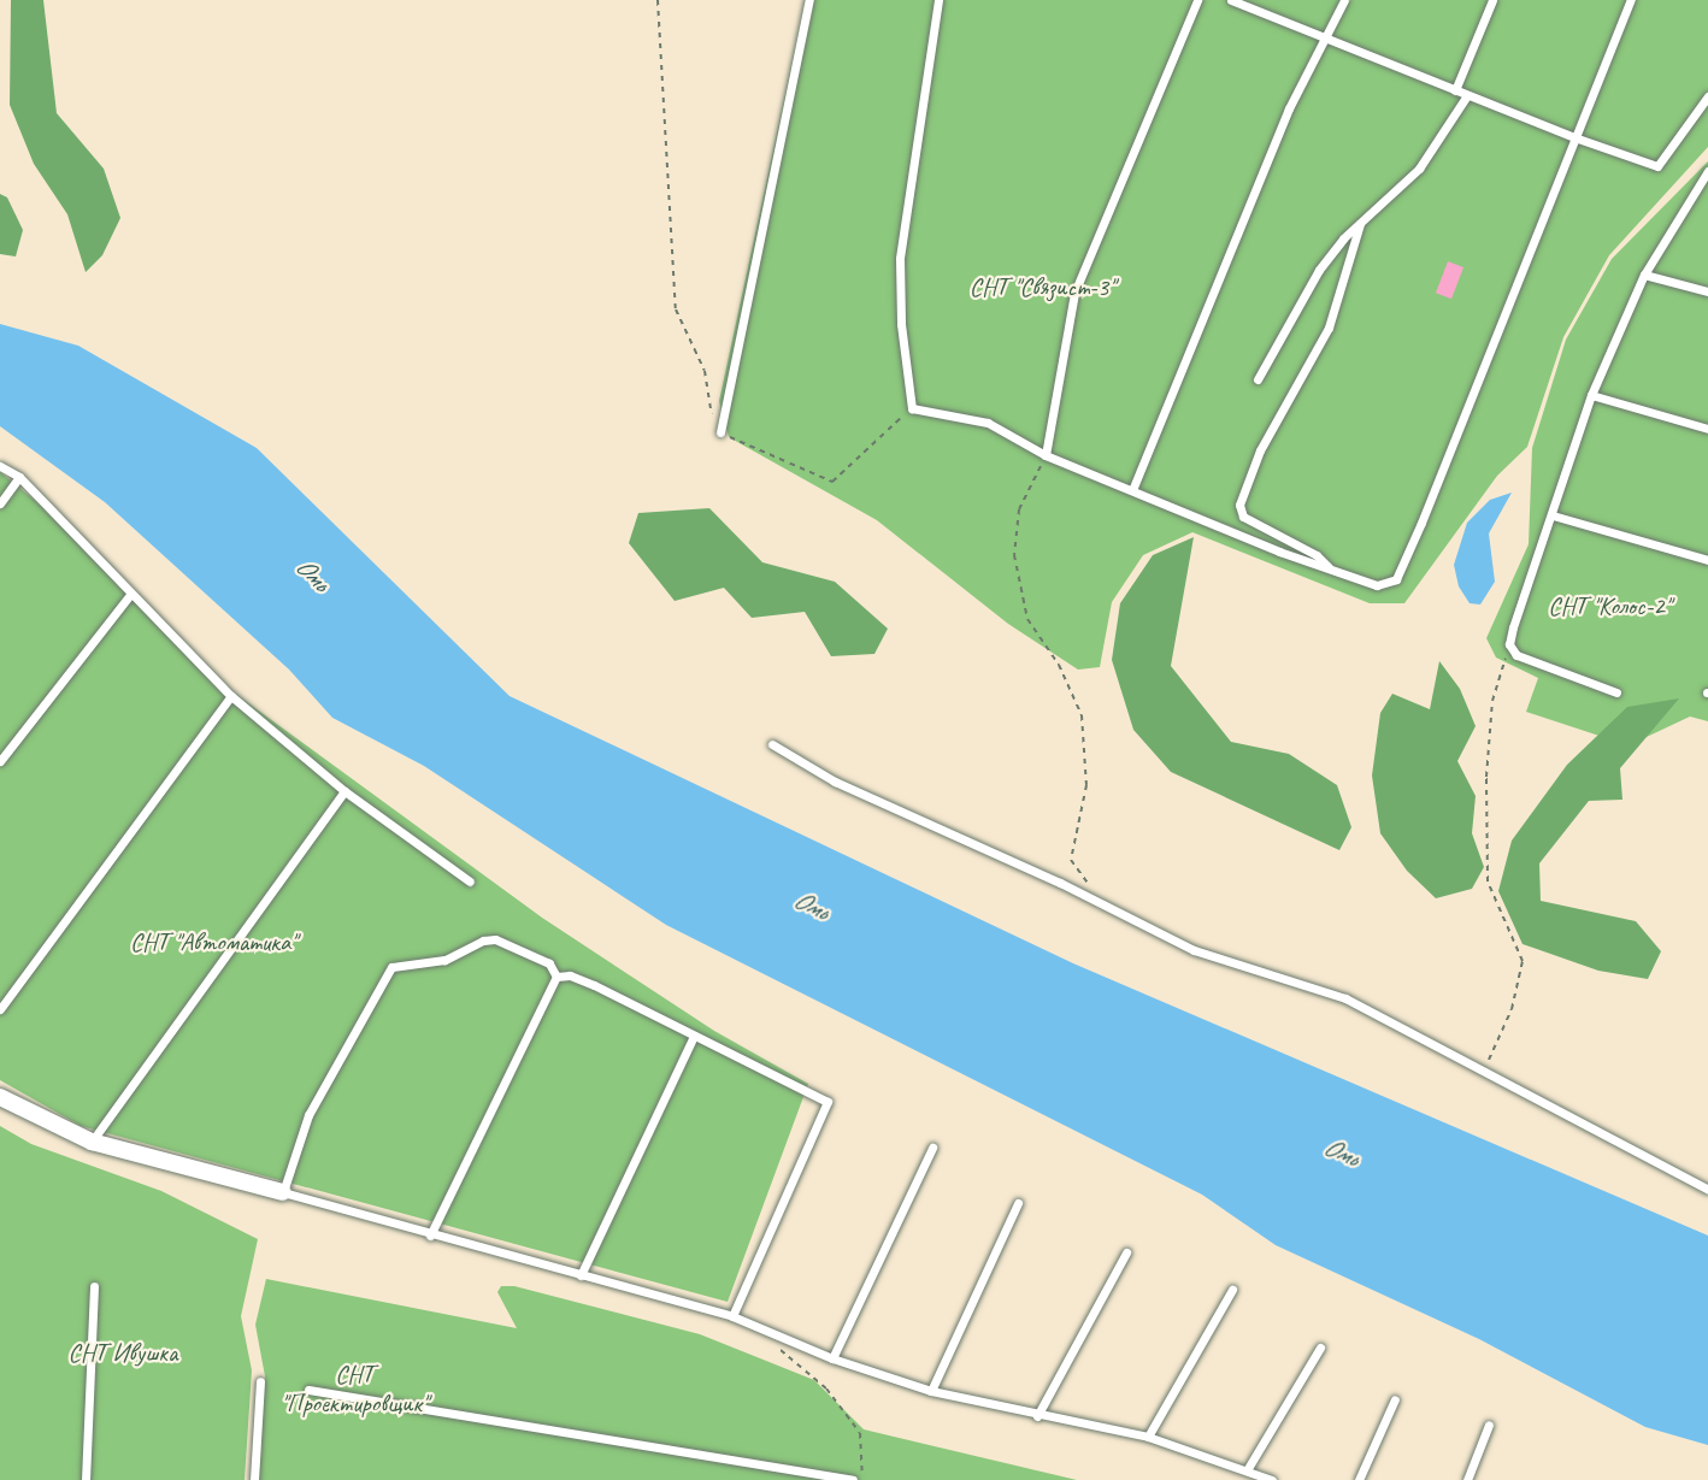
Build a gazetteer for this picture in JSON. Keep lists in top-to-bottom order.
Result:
{
  "water": ["Омь"],
  "parks": [
    "СНТ \"Связист-3\"",
    "СНТ \"Колос-2\"",
    "СНТ \"Автоматика\"",
    "СНТ Ивушка",
    "СНТ \"Проектировщик\""
  ]
}
